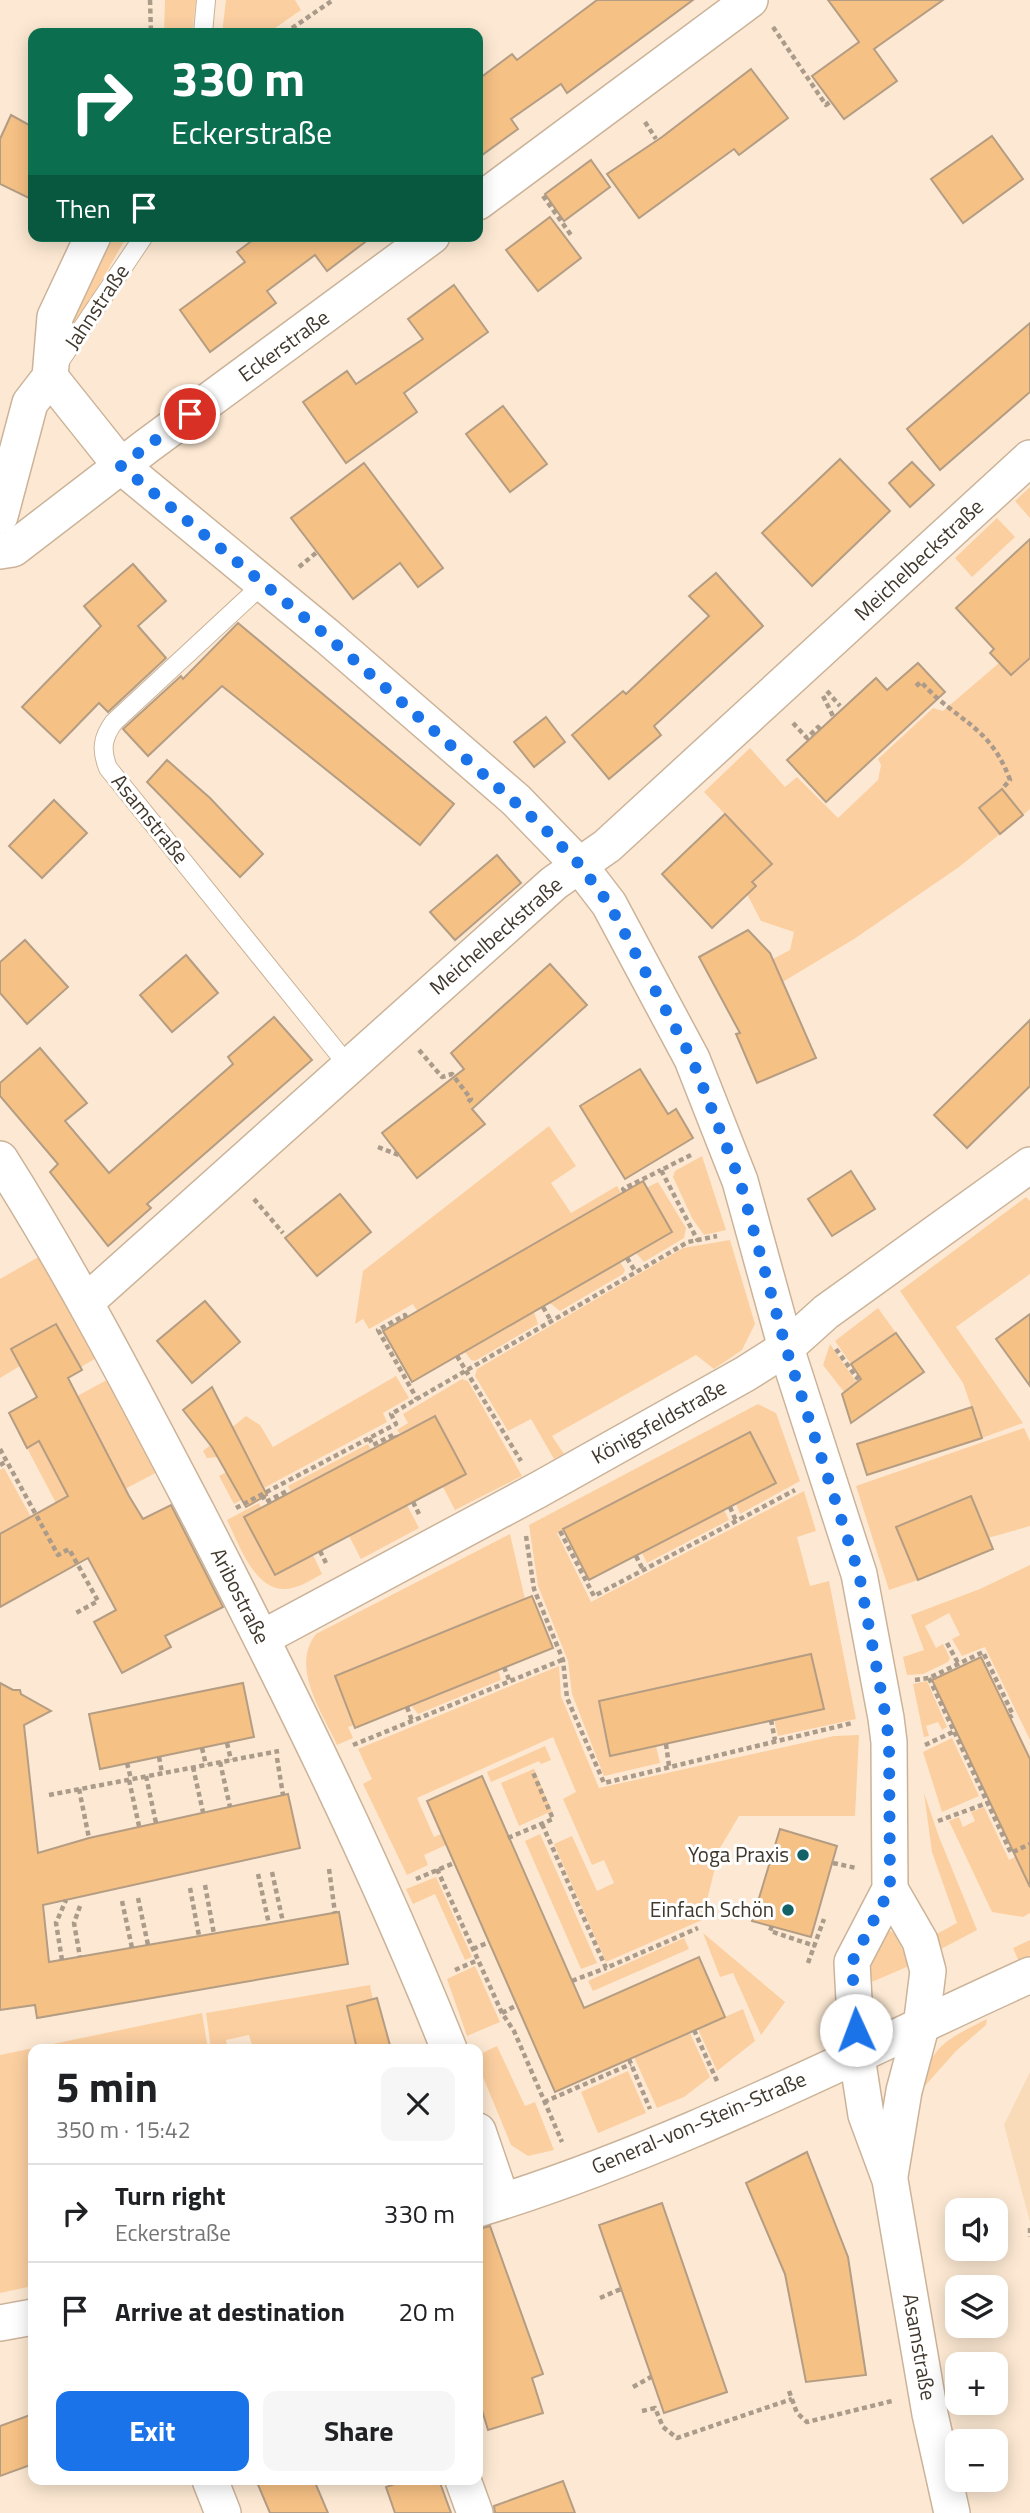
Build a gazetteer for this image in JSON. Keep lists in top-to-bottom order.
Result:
{
  "streets": {
    "street": [
      "Eckerstraße",
      "Meichelbeckstraße",
      "Asamstraße",
      "Königsfeldstraße",
      "Aribostraße",
      "General-von-Stein-Straße"
    ],
    "lane": ["Jahnstraße"]
  },
  "crossings": [
    ["Jahnstraße", "Asamstraße"],
    ["Eckerstraße", "Asamstraße"],
    ["Meichelbeckstraße", "Asamstraße"],
    ["Meichelbeckstraße", "Aribostraße"],
    ["Asamstraße", "Königsfeldstraße"],
    ["Asamstraße", "General-von-Stein-Straße"],
    ["Königsfeldstraße", "Aribostraße"]
  ],
  "places": ["Yoga Praxis", "Einfach Schön"],
  "page": {
    "turn": ["330 m", "Eckerstraße"],
    "then": "Then",
    "heading": ["5 min", "350 m · 15:42"],
    "list": [
      {
        "name": "Turn right",
        "note": "Eckerstraße",
        "value": "330 m"
      },
      {
        "name": "Arrive at destination",
        "value": "20 m"
      }
    ],
    "map_buttons": ["+", "−"],
    "buttons": ["Exit", "Share"]
  }
}
